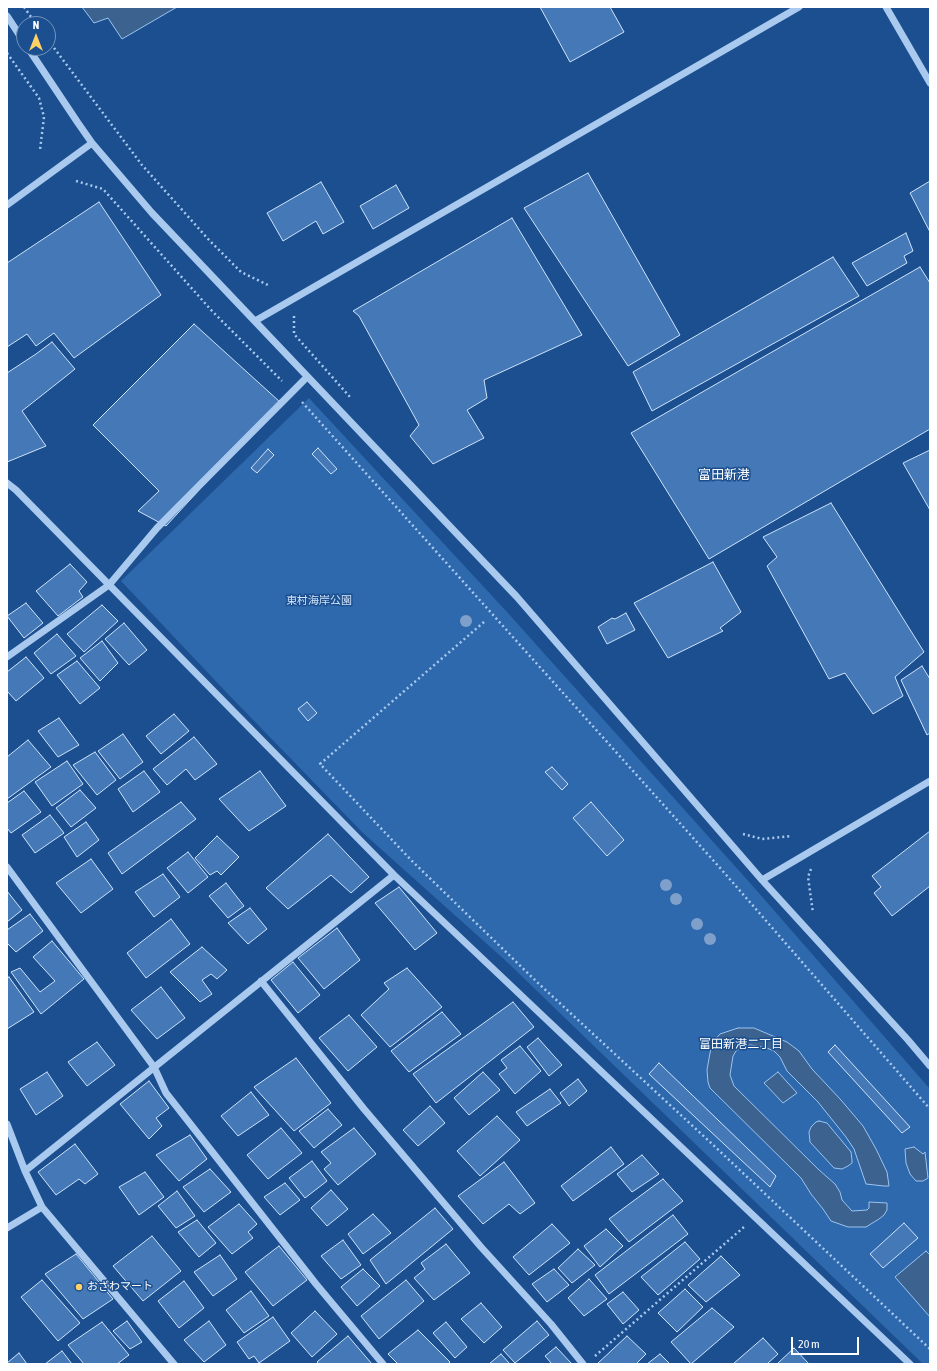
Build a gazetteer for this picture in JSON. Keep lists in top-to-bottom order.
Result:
{
  "districts": ["富田新港", "富田新港二丁目"],
  "parks": ["東村海岸公園"],
  "places": ["おざわマート"],
  "scale_bar": "20 m",
  "north": "top"
}
